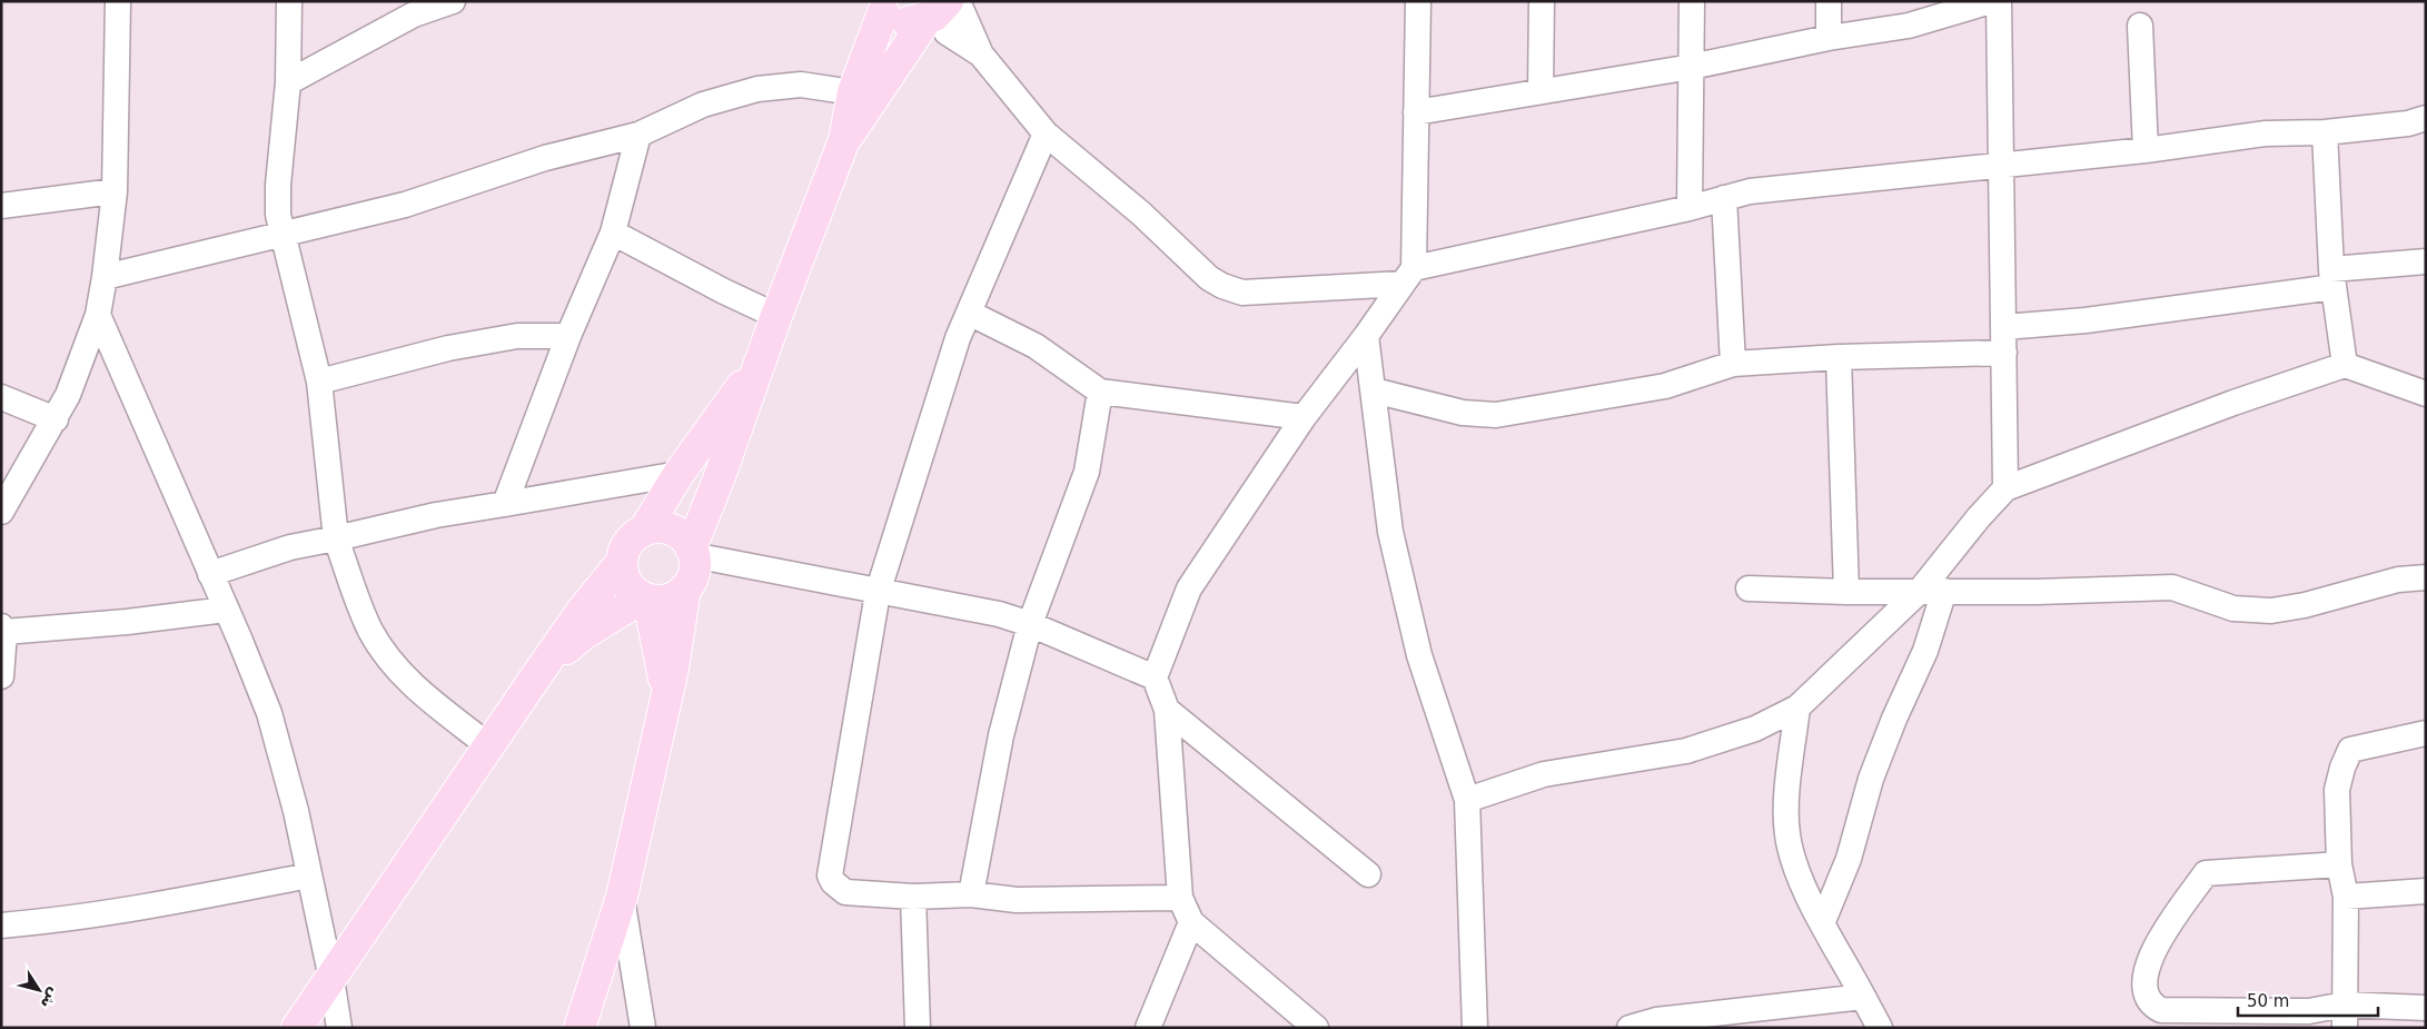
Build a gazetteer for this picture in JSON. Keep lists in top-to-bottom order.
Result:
{
  "scale_bar": "50 m",
  "north": "bottom right"
}
